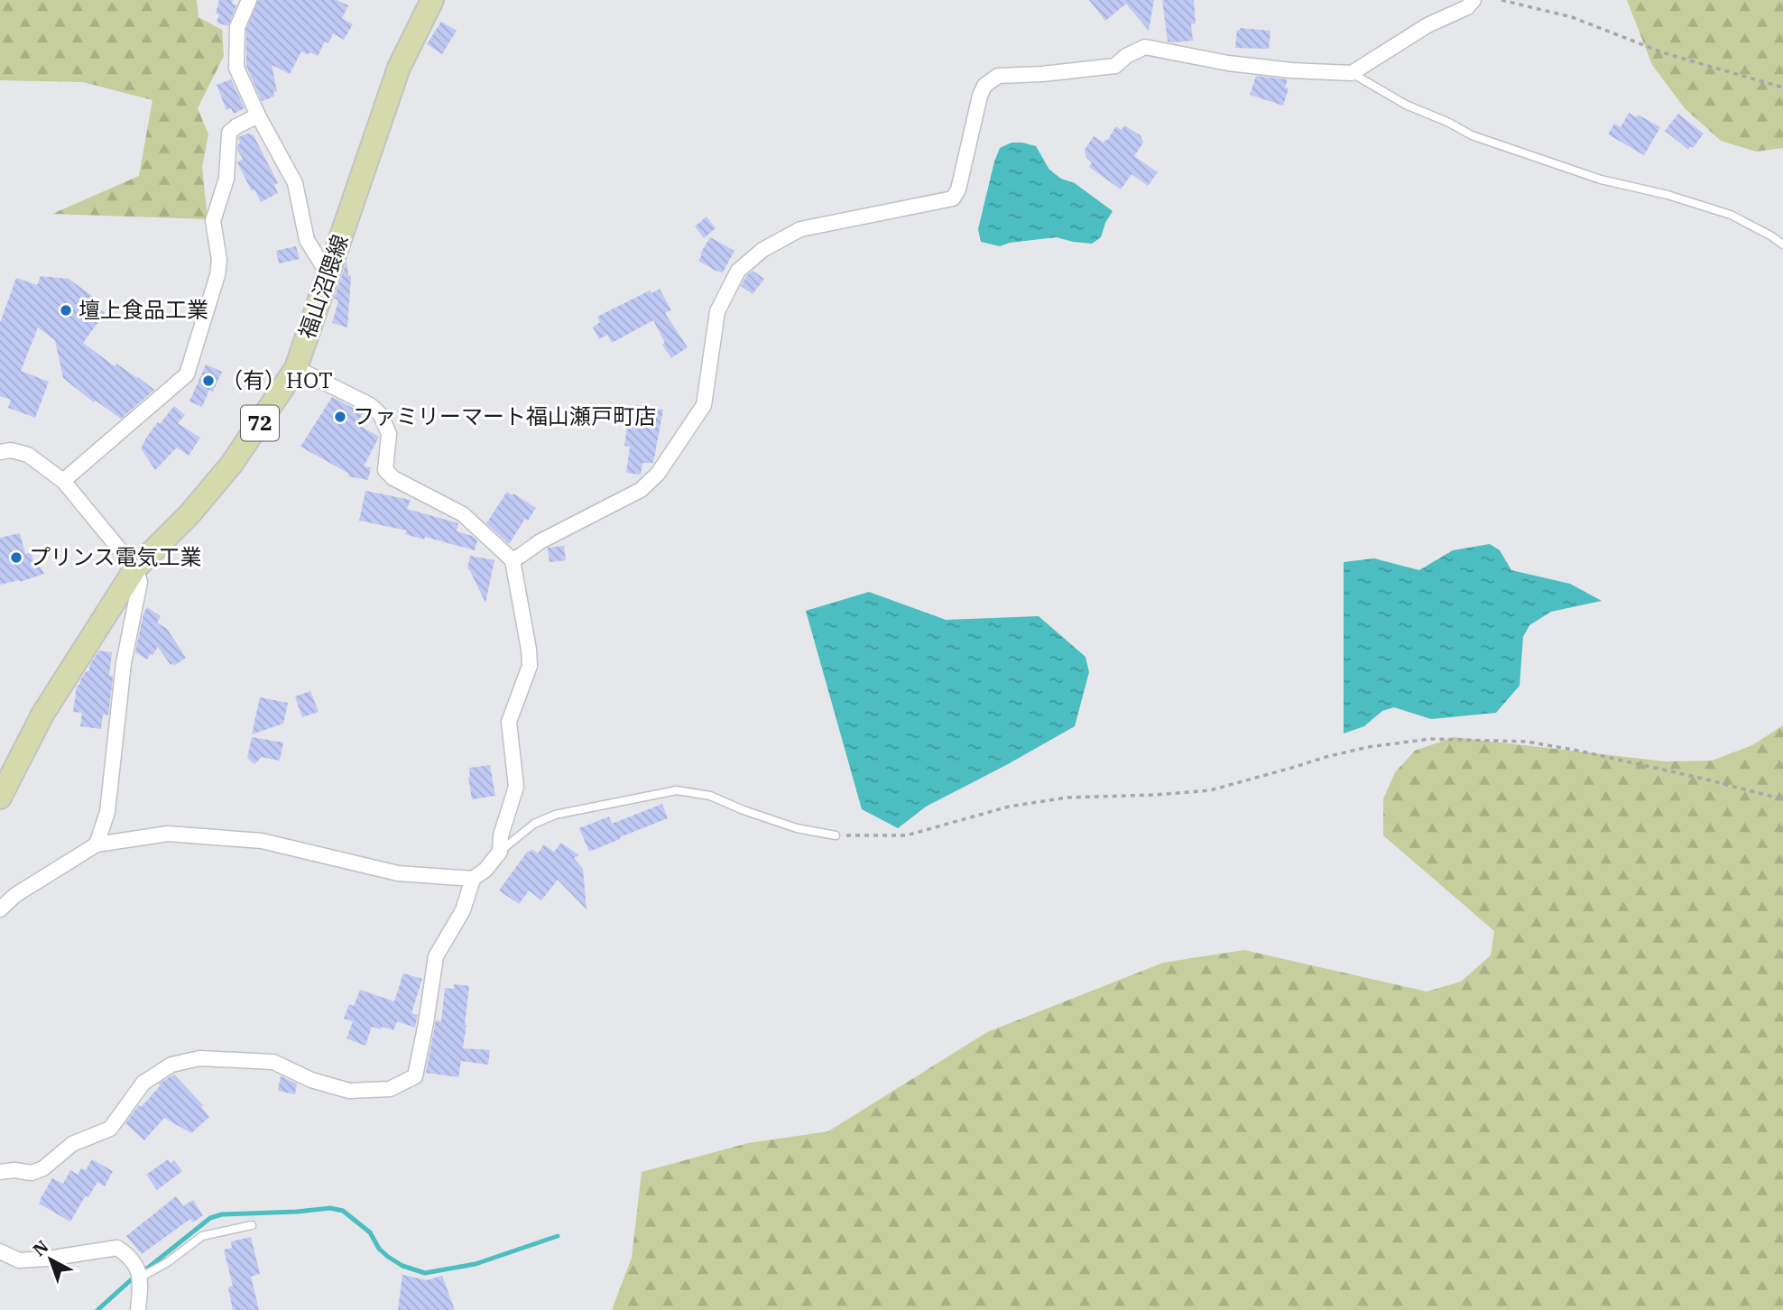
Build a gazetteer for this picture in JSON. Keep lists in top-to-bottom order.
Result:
{
  "streets": {
    "main road": ["福山沼隈線", "72"]
  },
  "places": [
    "壇上食品工業",
    "（有）HOT",
    "ファミリーマート福山瀬戸町店",
    "プリンス電気工業"
  ],
  "north": "top left"
}
